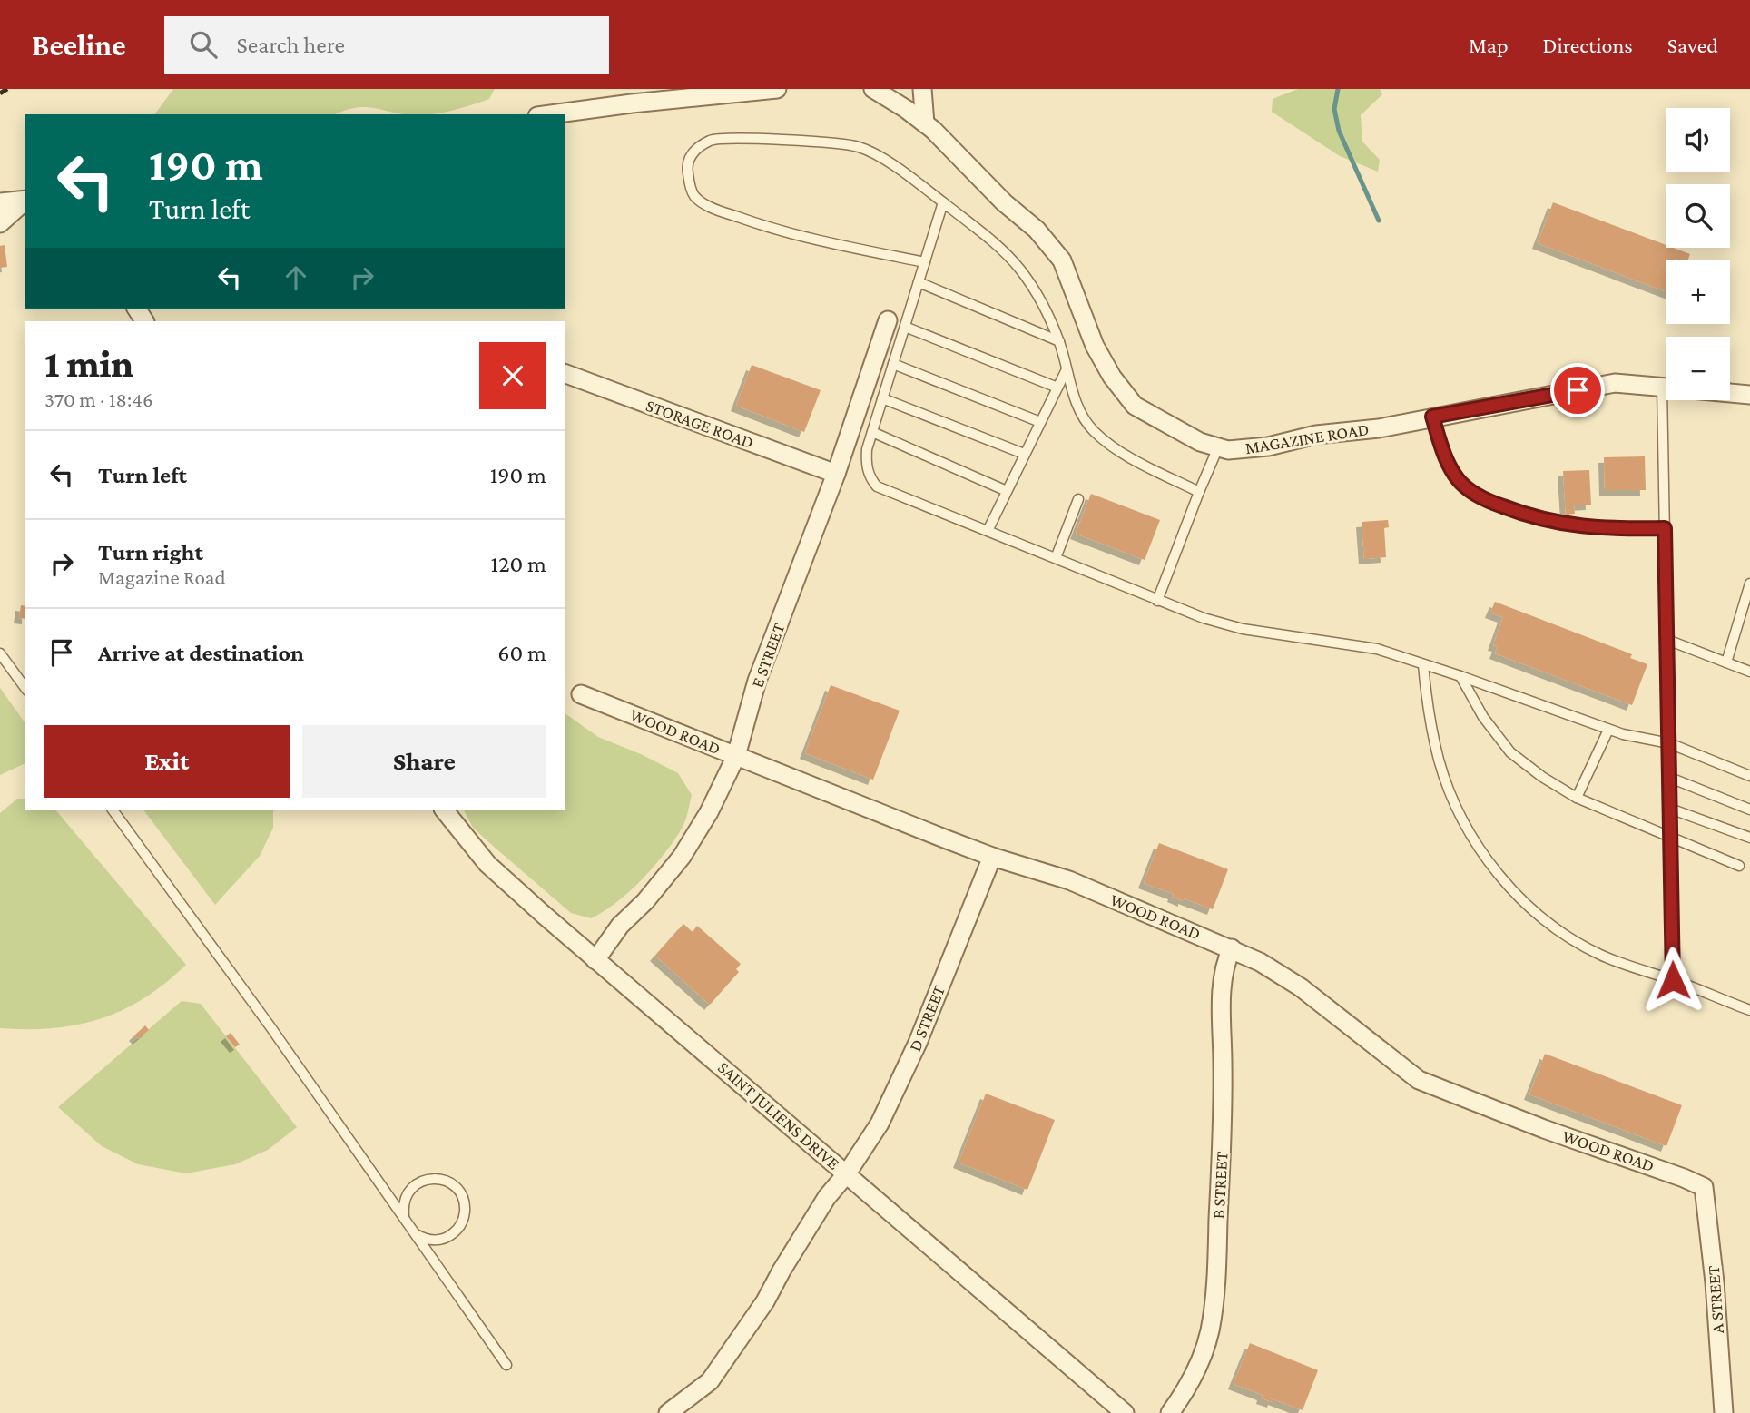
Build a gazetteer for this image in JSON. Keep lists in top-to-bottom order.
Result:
{
  "streets": {
    "street": [
      "STORAGE ROAD",
      "MAGAZINE ROAD",
      "E STREET",
      "WOOD ROAD",
      "D STREET",
      "SAINT JULIENS DRIVE",
      "B STREET",
      "A STREET"
    ]
  },
  "crossings": [
    ["STORAGE ROAD", "E STREET"],
    ["E STREET", "WOOD ROAD"],
    ["E STREET", "SAINT JULIENS DRIVE"],
    ["WOOD ROAD", "D STREET"],
    ["WOOD ROAD", "B STREET"],
    ["WOOD ROAD", "A STREET"],
    ["D STREET", "SAINT JULIENS DRIVE"]
  ],
  "page": {
    "header": "Beeline",
    "search": "Search here",
    "nav": ["Map", "Directions", "Saved"],
    "map_buttons": ["+", "−"],
    "turn": ["190 m", "Turn left"],
    "heading": ["1 min", "370 m · 18:46"],
    "list": [
      {
        "name": "Turn left",
        "value": "190 m"
      },
      {
        "name": "Turn right",
        "note": "Magazine Road",
        "value": "120 m"
      },
      {
        "name": "Arrive at destination",
        "value": "60 m"
      }
    ],
    "buttons": ["Exit", "Share"]
  }
}
